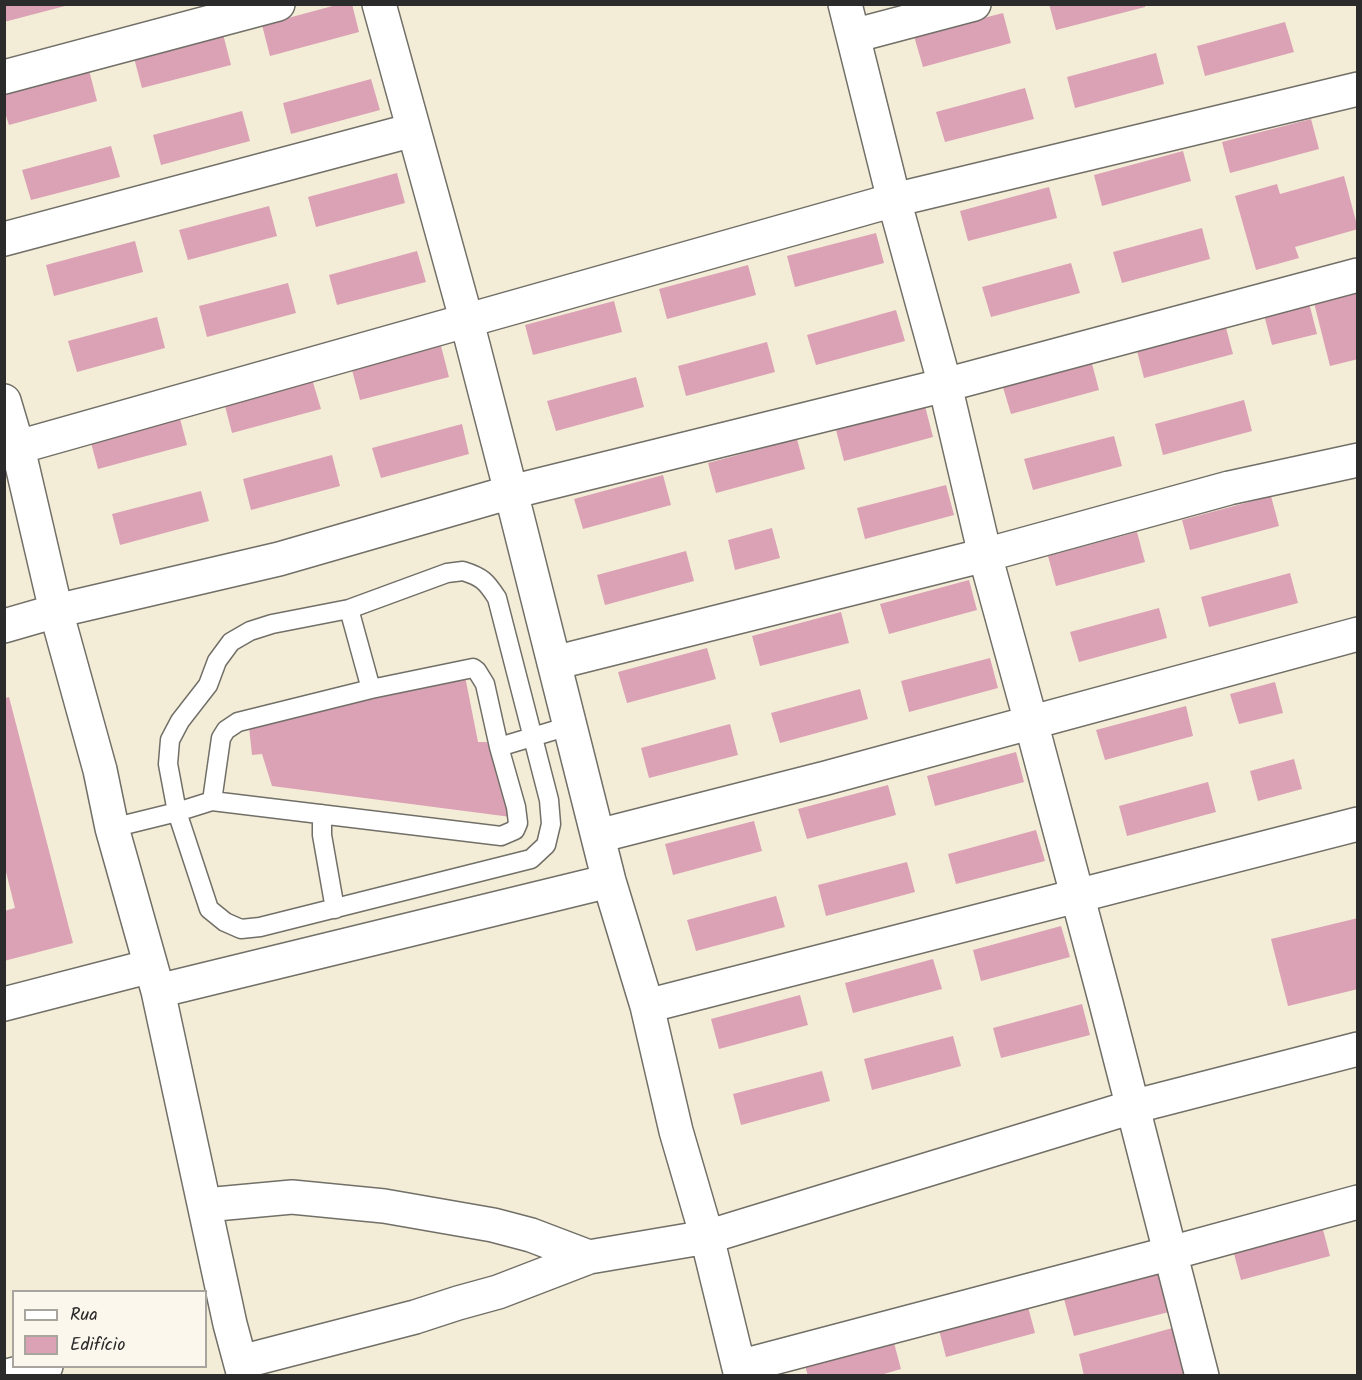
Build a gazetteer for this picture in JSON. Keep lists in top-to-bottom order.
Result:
{
  "legend": ["Rua", "Edifício"]
}
